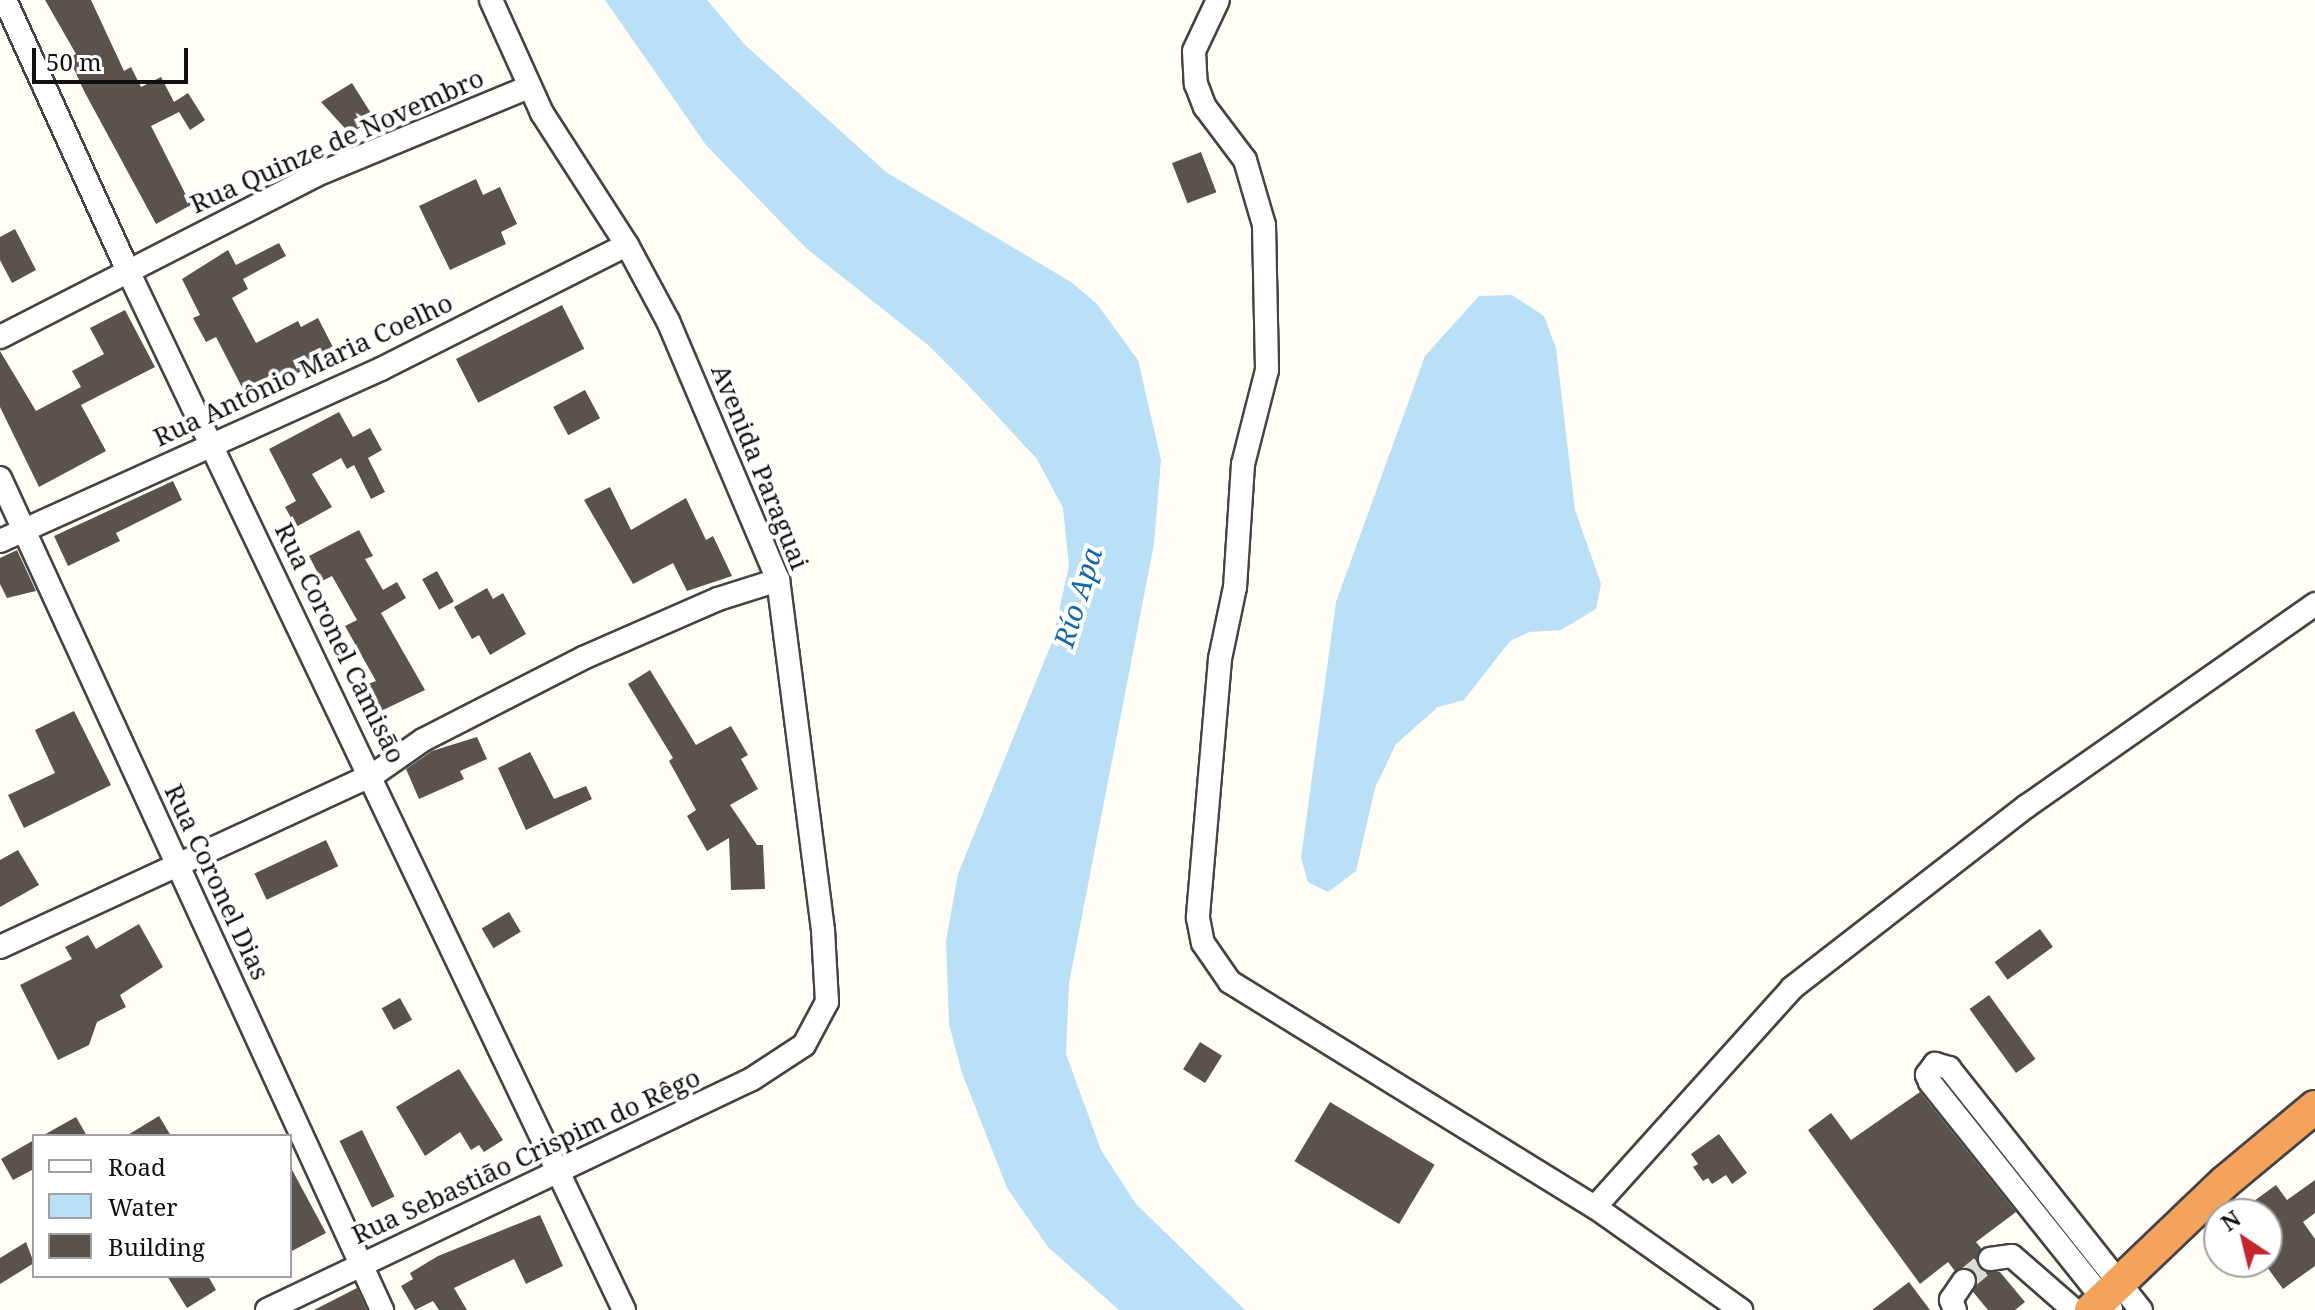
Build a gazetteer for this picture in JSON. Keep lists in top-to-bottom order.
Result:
{
  "streets": {
    "street": [
      "Rua Quinze de Novembro",
      "Rua Antônio Maria Coelho",
      "Avenida Paraguai",
      "Rua Coronel Camisão",
      "Rua Coronel Dias",
      "Rua Sebastião Crispim do Rêgo"
    ]
  },
  "crossings": [
    ["Rua Quinze de Novembro", "Avenida Paraguai"],
    ["Rua Quinze de Novembro", "Rua Coronel Camisão"],
    ["Rua Antônio Maria Coelho", "Avenida Paraguai"],
    ["Rua Antônio Maria Coelho", "Rua Coronel Camisão"],
    ["Rua Antônio Maria Coelho", "Rua Coronel Dias"],
    ["Avenida Paraguai", "Rua Sebastião Crispim do Rêgo"],
    ["Rua Coronel Camisão", "Rua Sebastião Crispim do Rêgo"],
    ["Rua Coronel Dias", "Rua Sebastião Crispim do Rêgo"]
  ],
  "water": ["Río Apa"],
  "legend": ["Road", "Water", "Building"],
  "scale_bar": "50 m",
  "north": "top left"
}
